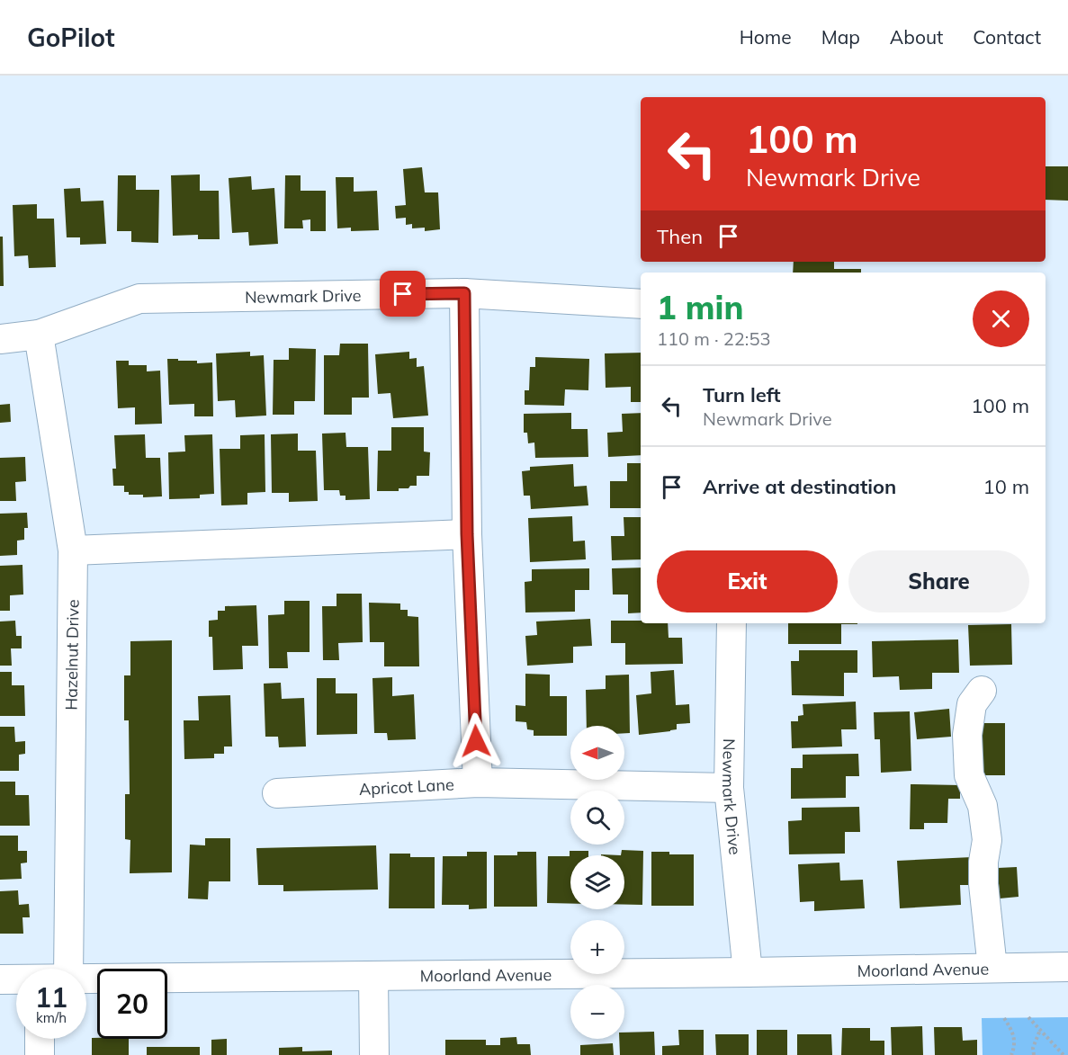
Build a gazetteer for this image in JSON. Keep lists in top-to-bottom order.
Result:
{
  "streets": {
    "street": [
      "Newmark Drive",
      "Hazelnut Drive",
      "Apricot Lane",
      "Moorland Avenue"
    ]
  },
  "crossings": [
    ["Newmark Drive", "Hazelnut Drive"],
    ["Newmark Drive", "Apricot Lane"],
    ["Newmark Drive", "Moorland Avenue"]
  ],
  "north": "left",
  "page": {
    "header": "GoPilot",
    "nav": [
      "Home",
      "Map",
      "About",
      "Contact"
    ],
    "turn": ["100 m", "Newmark Drive"],
    "then": "Then",
    "heading": ["1 min", "110 m · 22:53"],
    "list": [
      {
        "name": "Turn left",
        "note": "Newmark Drive",
        "value": "100 m"
      },
      {
        "name": "Arrive at destination",
        "value": "10 m"
      }
    ],
    "buttons": ["Exit", "Share"],
    "map_buttons": ["+", "−"],
    "speed": "11 km/h",
    "limit": "20"
  }
}
